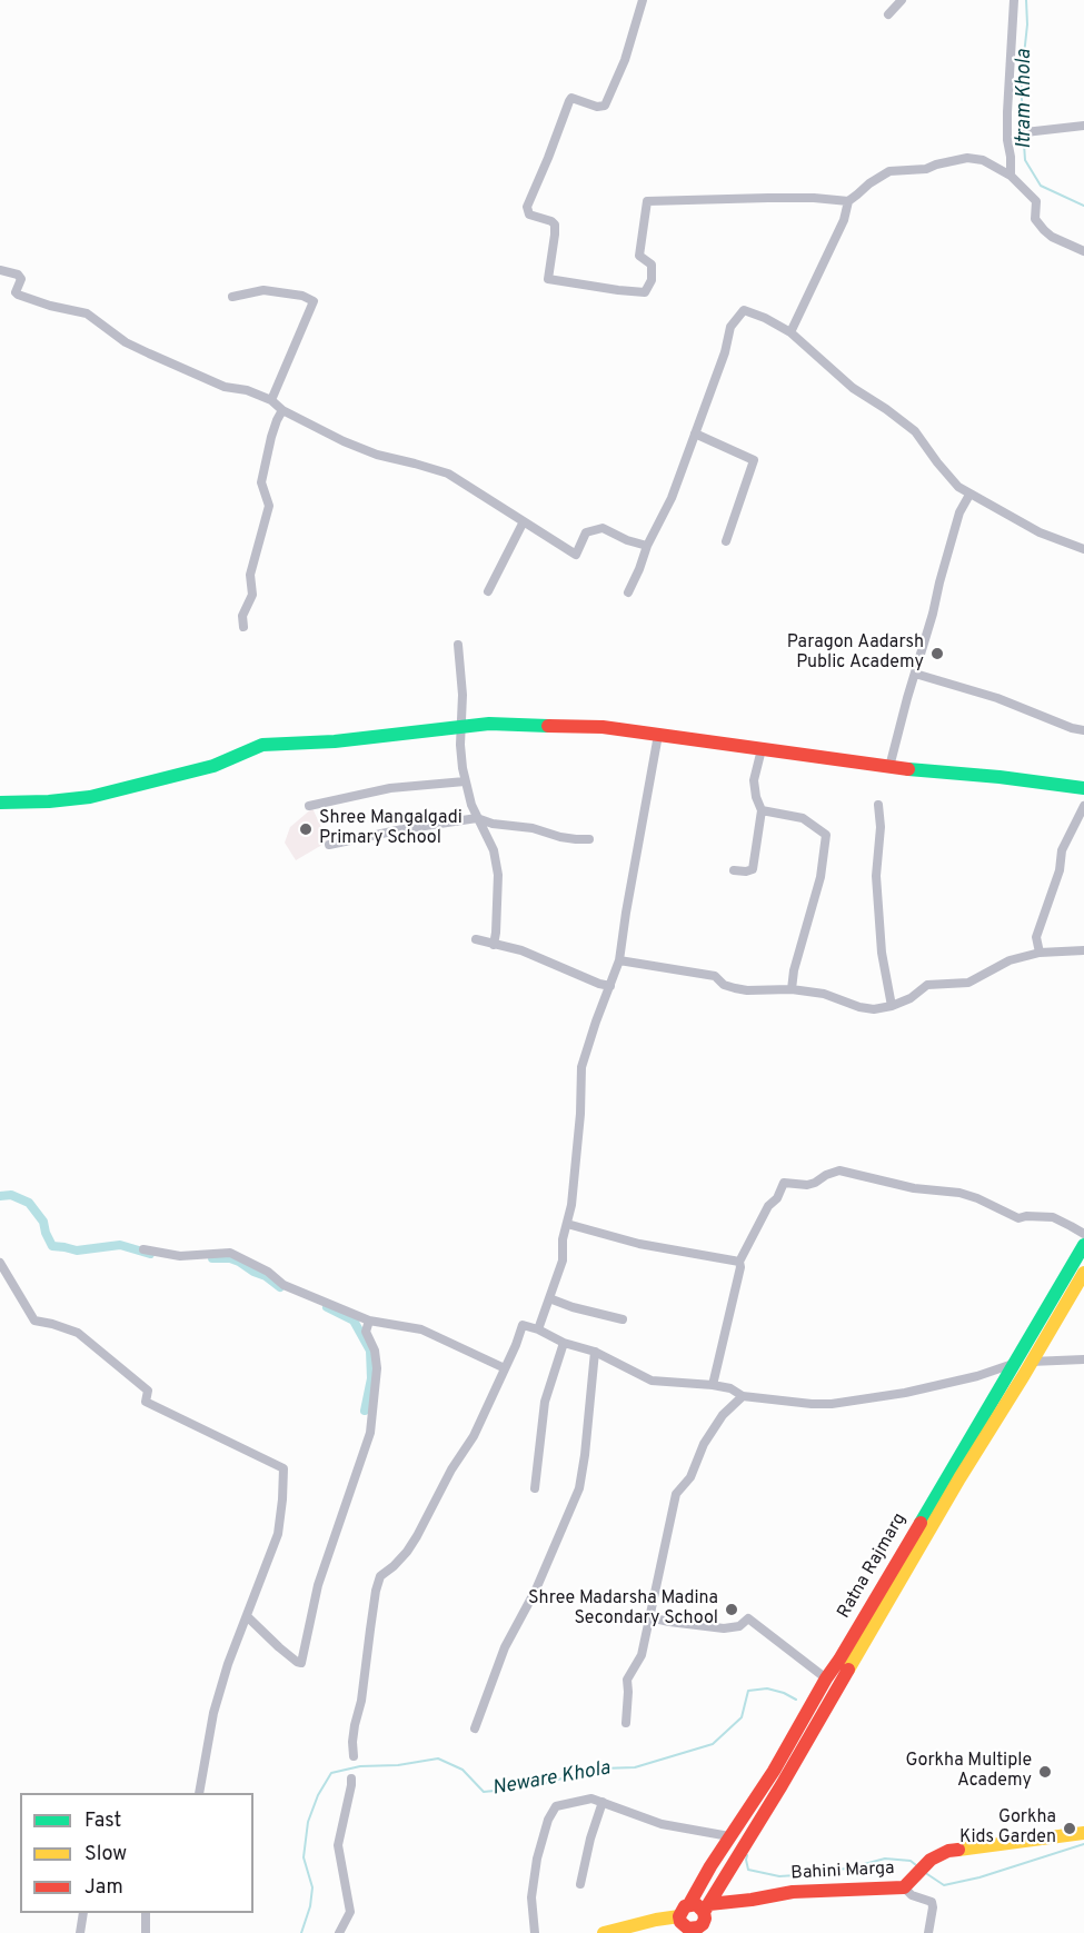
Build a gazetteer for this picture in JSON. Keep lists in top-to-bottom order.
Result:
{
  "streets": {
    "main road": ["Ratna Rajmarg", "Bahini Marga"]
  },
  "crossings": [
    ["Ratna Rajmarg", "Bahini Marga"]
  ],
  "water": ["Itram Khola", "Neware Khola"],
  "places": [
    "Paragon Aadarsh Public Academy",
    "Shree Mangalgadi Primary School",
    "Shree Madarsha Madina Secondary School",
    "Gorkha Multiple Academy",
    "Gorkha Kids Garden"
  ],
  "legend": ["Fast", "Slow", "Jam"]
}
